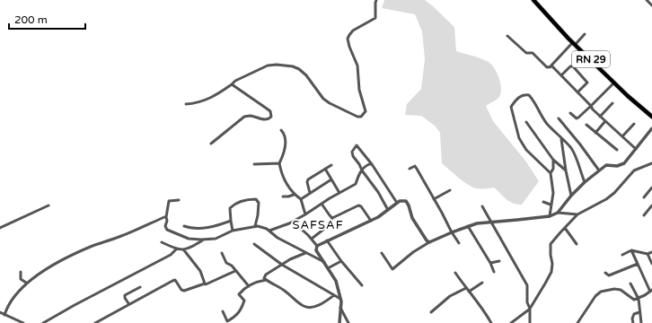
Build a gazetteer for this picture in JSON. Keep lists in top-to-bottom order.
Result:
{
  "streets": {
    "main road": ["RN 29"]
  },
  "districts": ["SAFSAF"],
  "scale_bar": "200 m"
}
